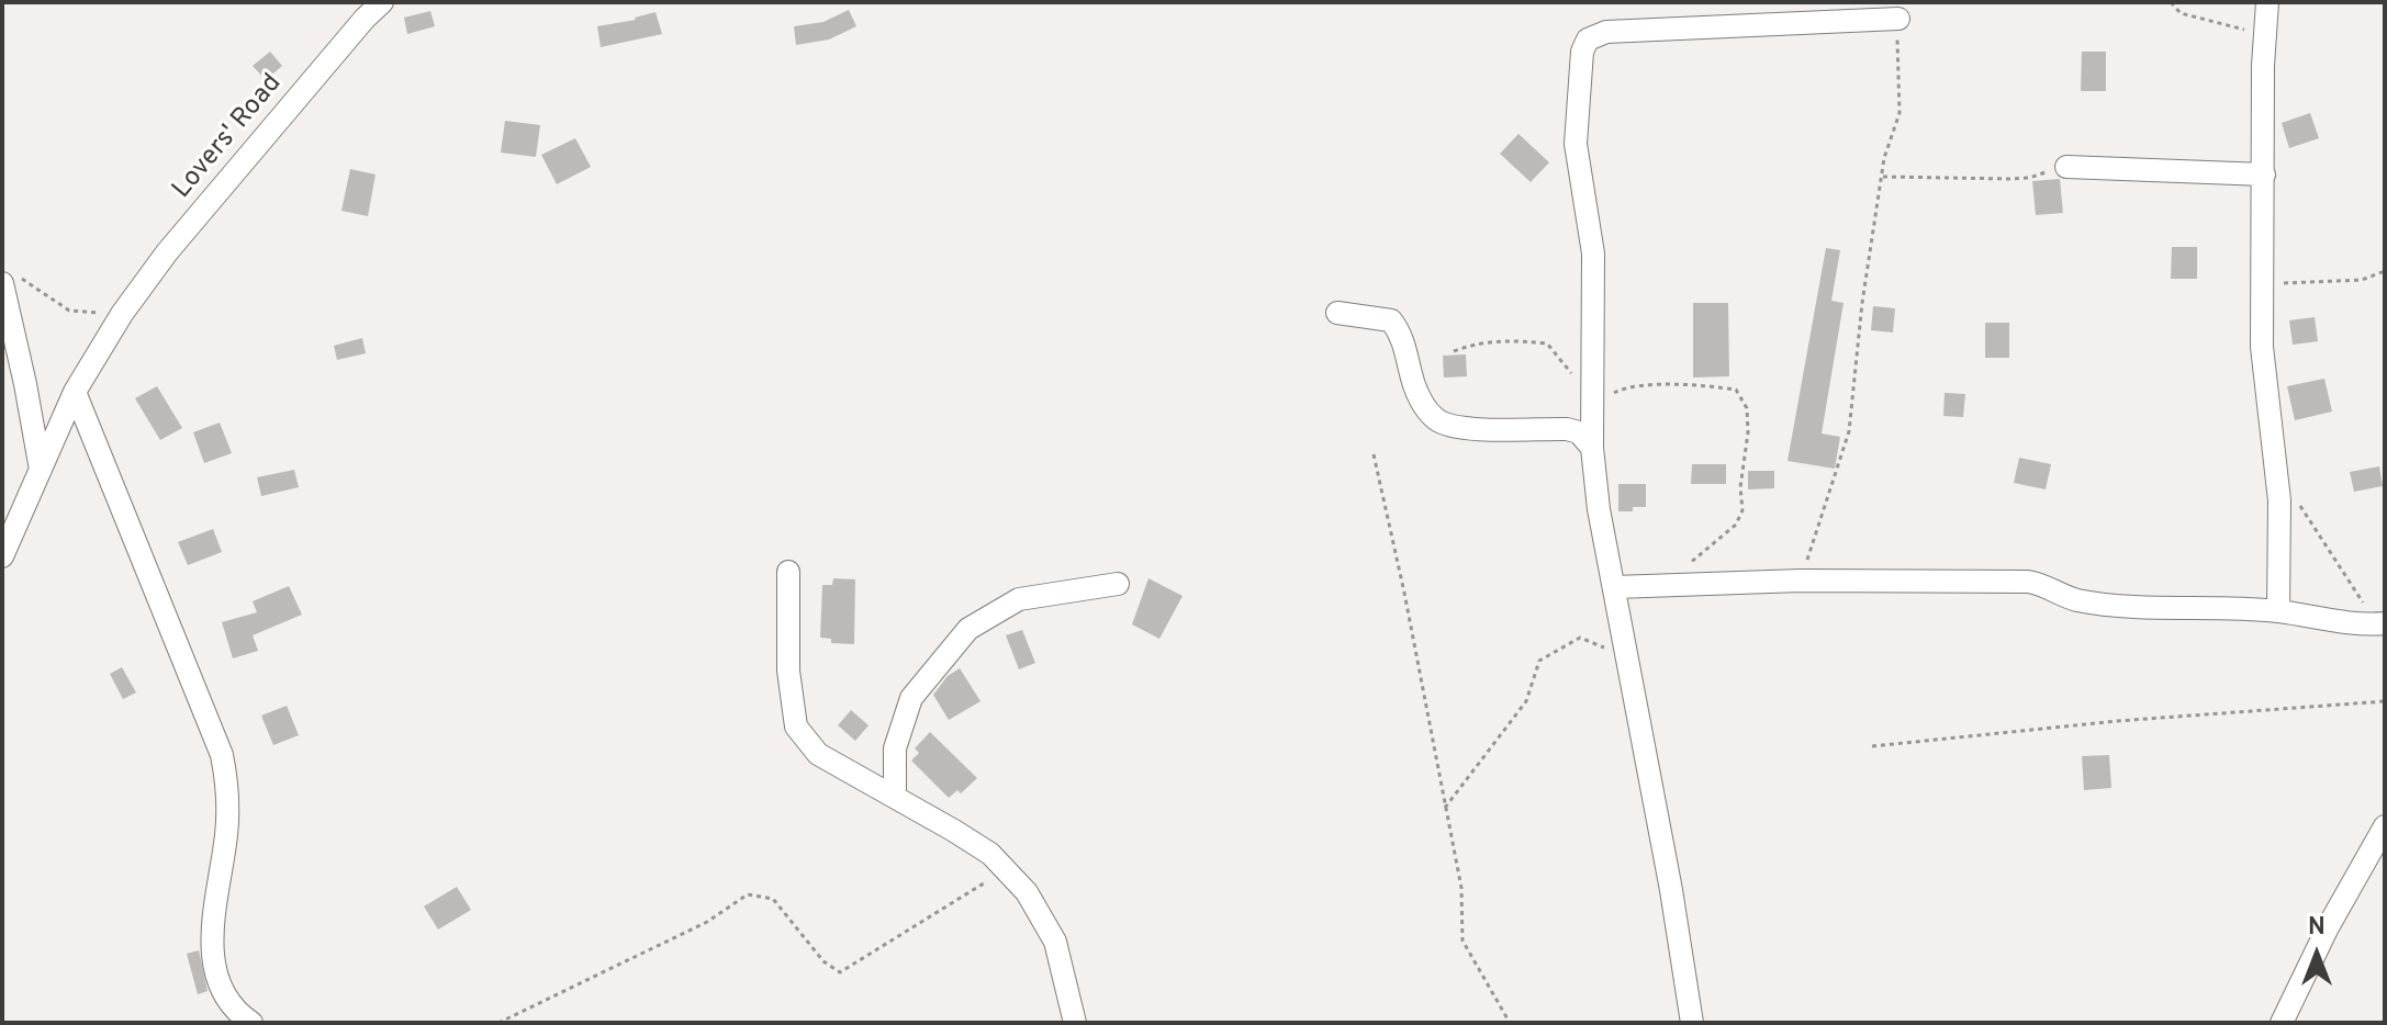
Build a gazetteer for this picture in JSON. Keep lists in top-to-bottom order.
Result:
{
  "streets": {
    "street": ["Lovers' Road"]
  },
  "north": "top"
}
